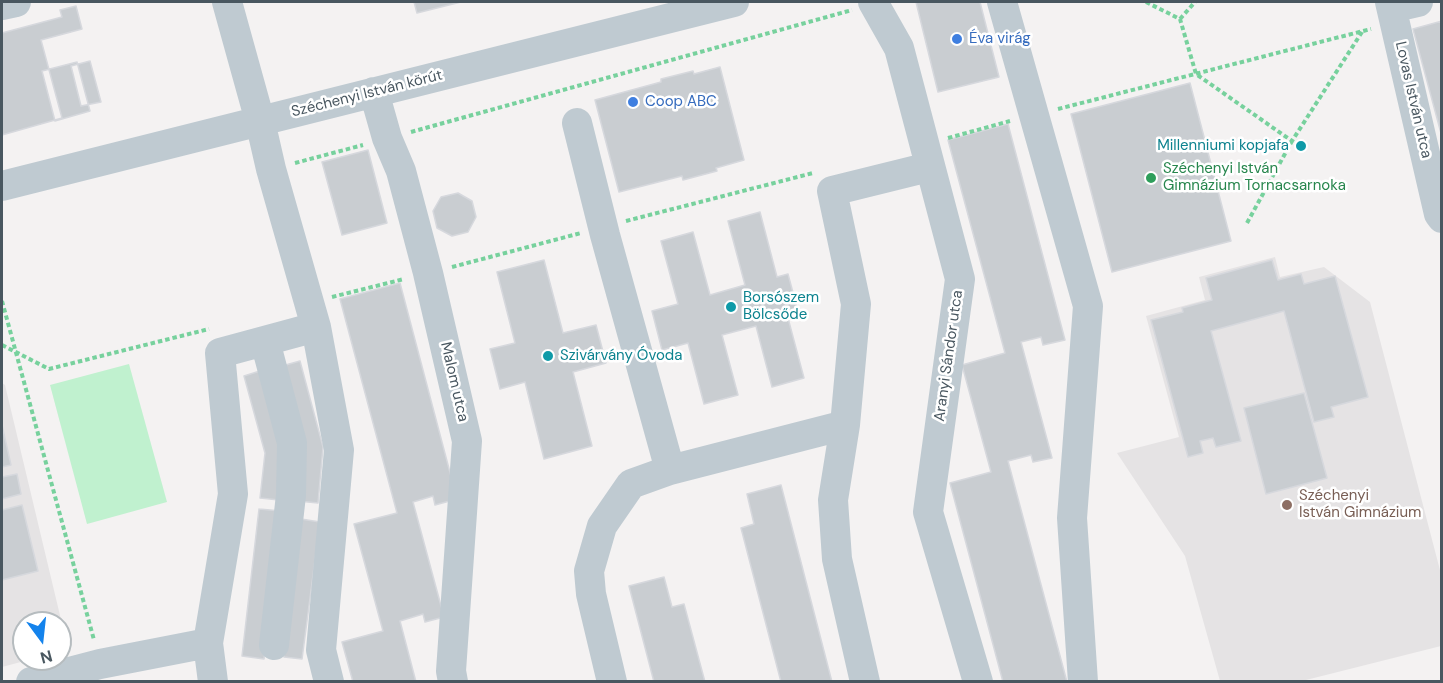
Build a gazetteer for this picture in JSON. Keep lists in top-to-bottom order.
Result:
{
  "streets": {
    "street": [
      "Széchenyi István körút",
      "Lovas István utca",
      "Aranyi Sándor utca",
      "Malom utca"
    ]
  },
  "crossings": [
    ["Széchenyi István körút", "Malom utca"]
  ],
  "places": [
    "Éva virág",
    "Coop ABC",
    "Millenniumi kopjafa",
    "Széchenyi István Gimnázium Tornacsarnoka",
    "Borsószem Bölcsőde",
    "Szivárvány Óvoda",
    "Széchenyi István Gimnázium"
  ],
  "north": "bottom"
}
